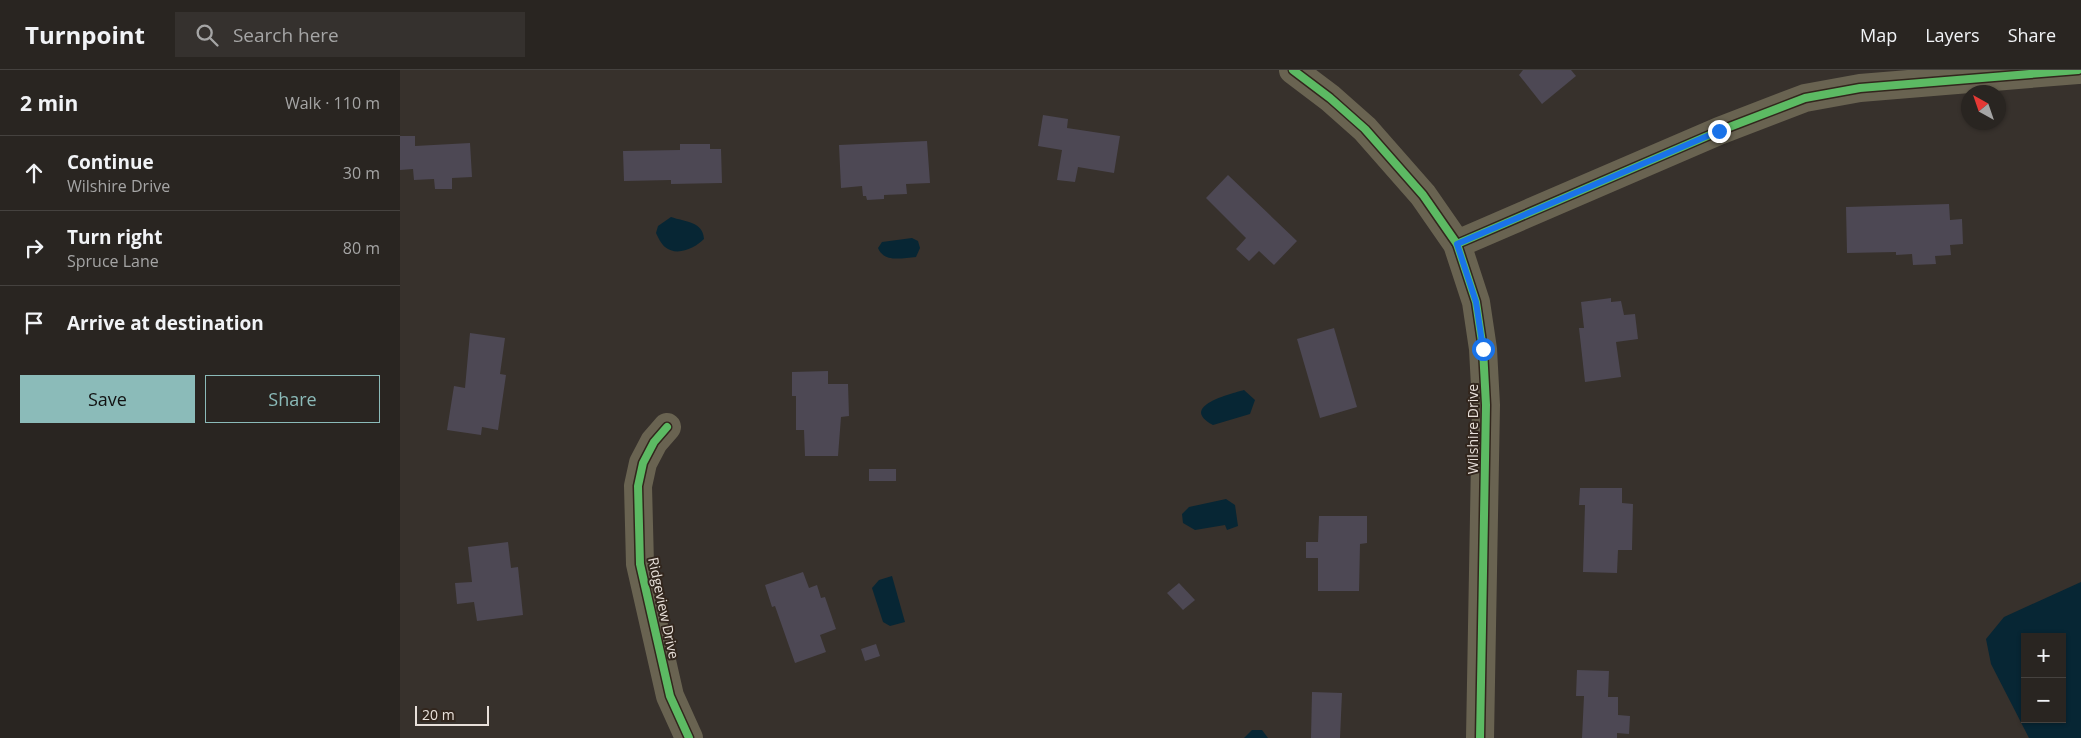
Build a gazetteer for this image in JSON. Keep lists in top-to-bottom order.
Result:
{
  "streets": {
    "street": ["Wilshire Drive", "Ridgeview Drive"]
  },
  "scale_bar": "20 m",
  "north": "top left",
  "page": {
    "header": "Turnpoint",
    "search": "Search here",
    "nav": ["Map", "Layers", "Share"],
    "heading": ["2 min", "Walk · 110 m"],
    "list": [
      ["Continue", "Wilshire Drive", "30 m"],
      ["Turn right", "Spruce Lane", "80 m"],
      "Arrive at destination"
    ],
    "buttons": ["Save", "Share"],
    "map_buttons": ["+", "−"],
    "scale": "20 m"
  }
}
